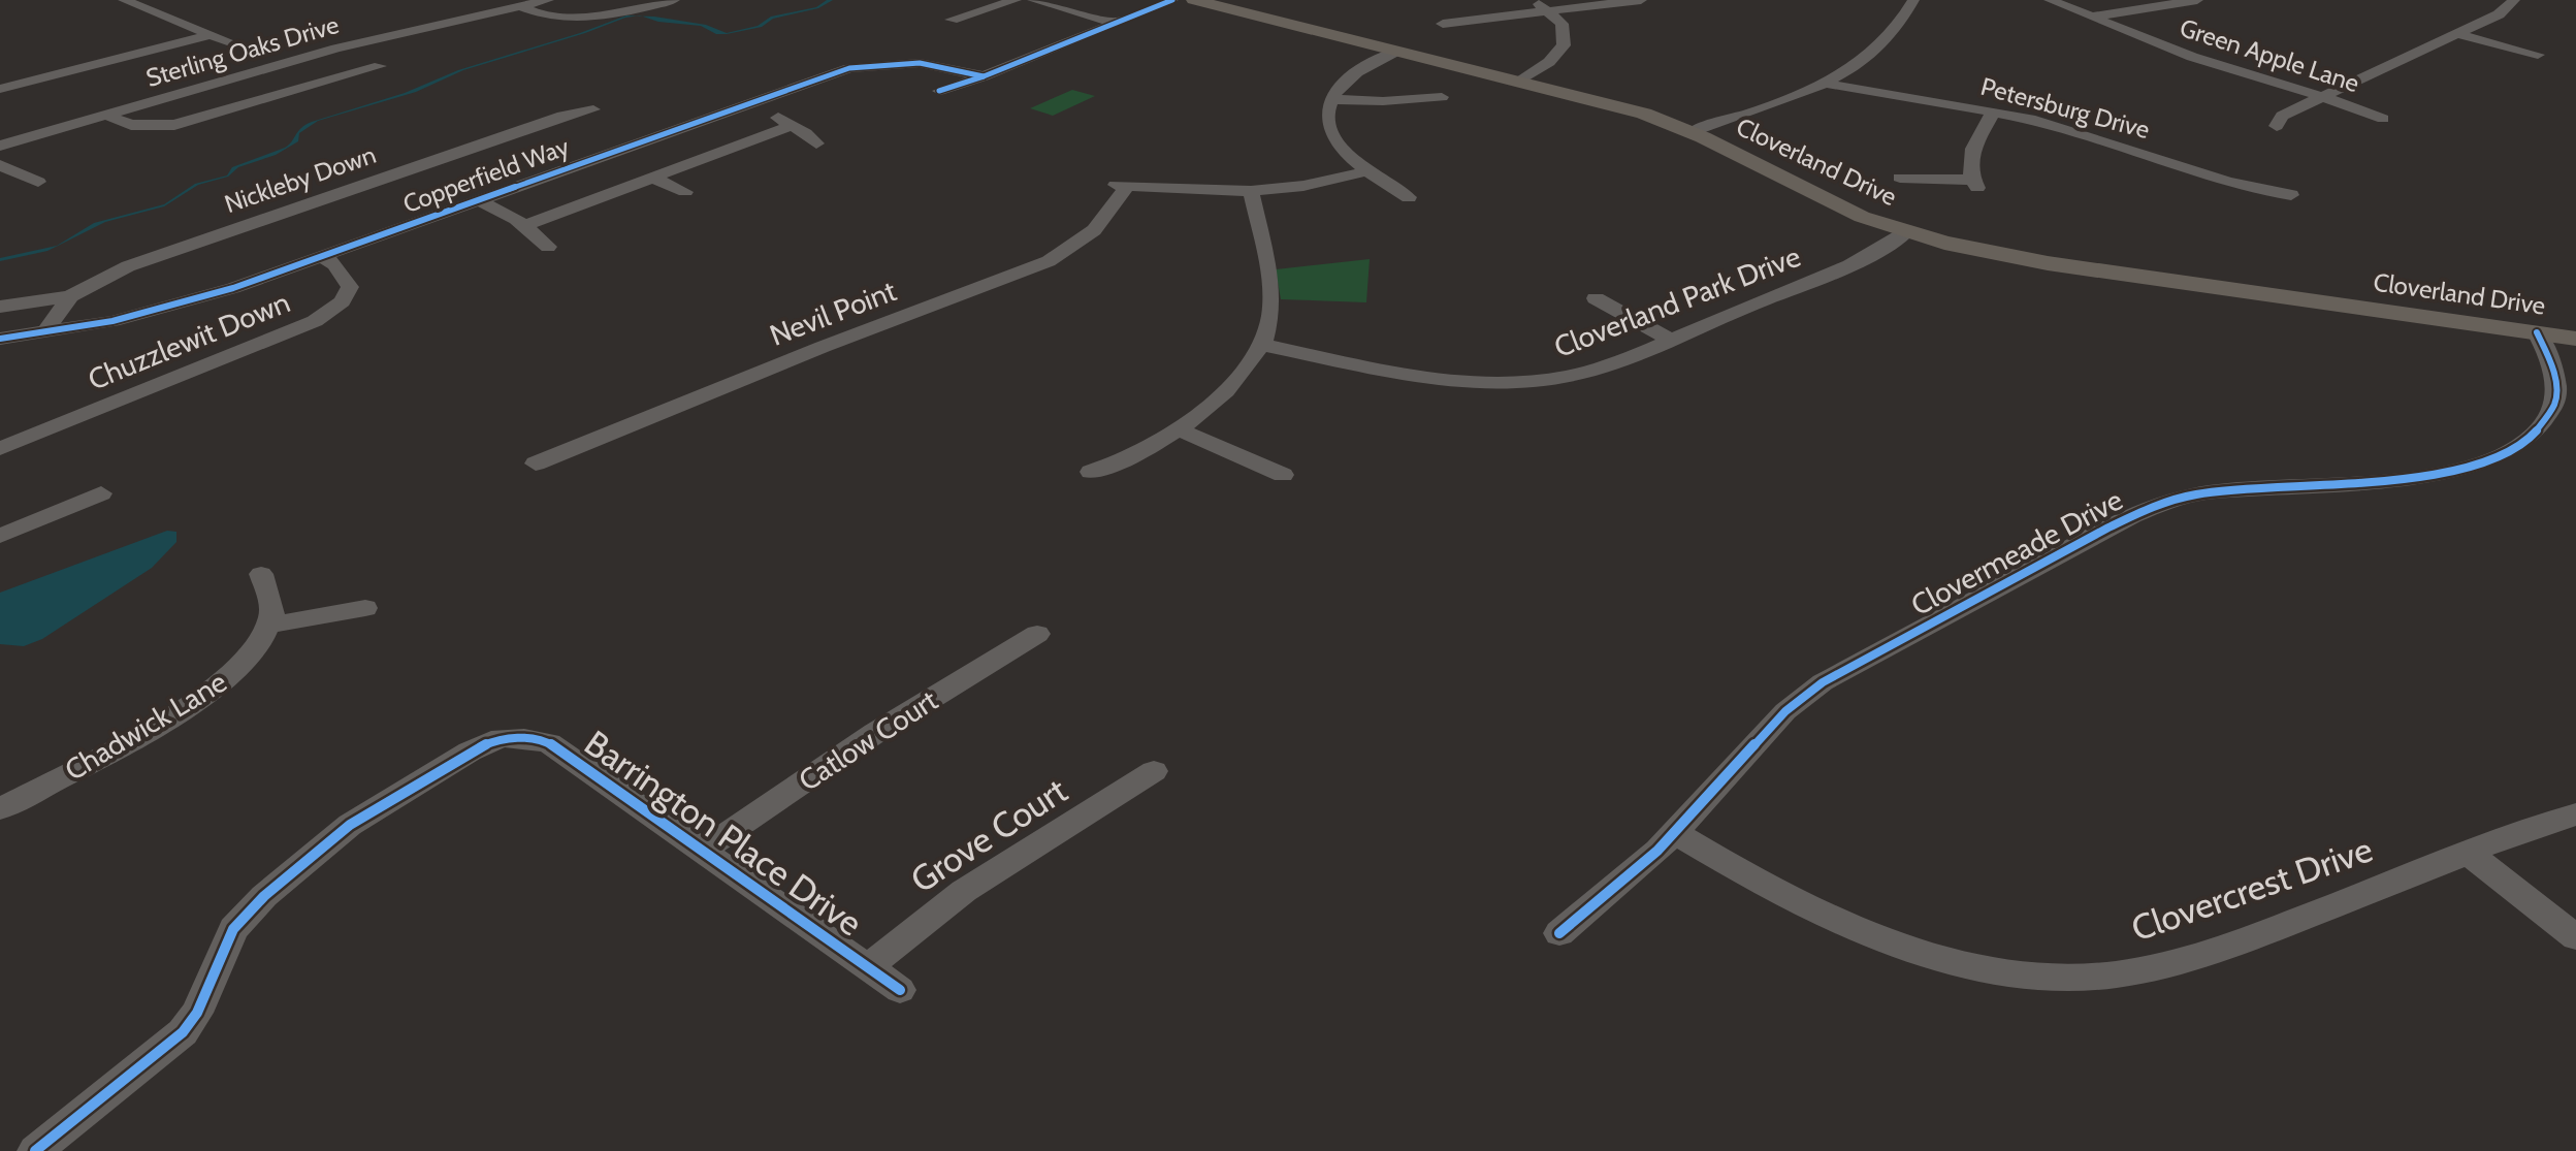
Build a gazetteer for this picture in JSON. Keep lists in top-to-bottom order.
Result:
{
  "streets": {
    "main road": ["Cloverland Drive"],
    "street": [
      "Sterling Oaks Drive",
      "Green Apple Lane",
      "Petersburg Drive",
      "Copperfield Way",
      "Nickleby Down",
      "Cloverland Park Drive",
      "Nevil Point",
      "Chuzzlewit Down",
      "Clovermeade Drive",
      "Chadwick Lane",
      "Catlow Court",
      "Barrington Place Drive",
      "Grove Court",
      "Clovercrest Drive"
    ]
  },
  "crossings": [
    ["Cloverland Drive", "Cloverland Park Drive"],
    ["Cloverland Drive", "Clovermeade Drive"],
    ["Copperfield Way", "Nickleby Down"],
    ["Copperfield Way", "Chuzzlewit Down"],
    ["Clovermeade Drive", "Clovercrest Drive"],
    ["Catlow Court", "Barrington Place Drive"],
    ["Barrington Place Drive", "Grove Court"]
  ]
}
